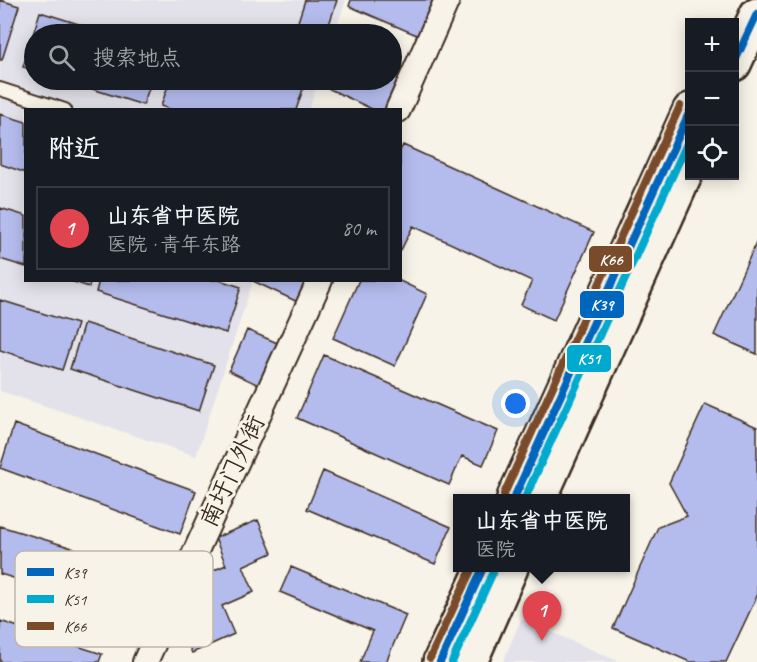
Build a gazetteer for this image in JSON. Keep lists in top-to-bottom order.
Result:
{
  "streets": {
    "street": ["南圩门外街"]
  },
  "lines": ["transit line K39", "transit line K66", "transit line K51"],
  "legend": ["K39", "K51", "K66"],
  "page": {
    "map_buttons": ["+", "−"],
    "search": "搜索地点",
    "heading": "附近",
    "list": [
      {
        "mark": "1",
        "name": "山东省中医院",
        "note": "医院 · 青年东路",
        "value": "80 m"
      }
    ],
    "popup": ["山东省中医院", "医院"],
    "pins": "1"
  }
}
